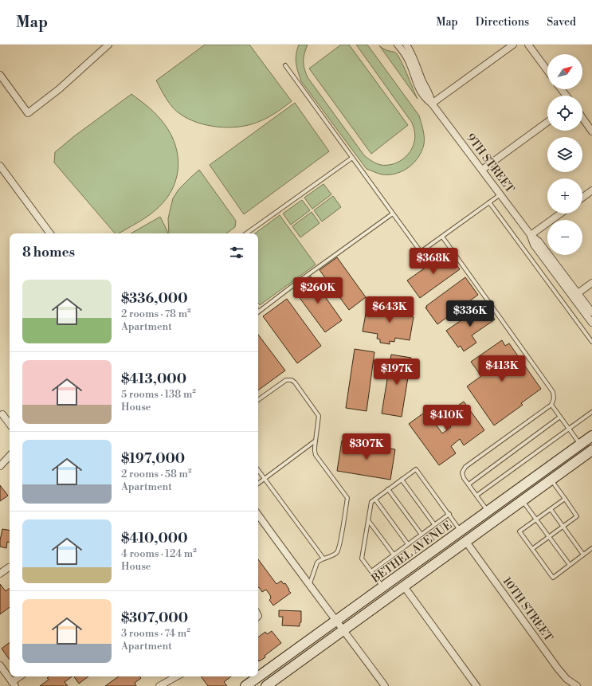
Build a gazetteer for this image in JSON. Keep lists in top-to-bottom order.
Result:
{
  "streets": {
    "main road": ["BETHEL AVENUE"],
    "street": ["9TH STREET", "10TH STREET"]
  },
  "crossings": [
    ["BETHEL AVENUE", "10TH STREET"]
  ],
  "north": "top right",
  "page": {
    "header": "Map",
    "nav": ["Map", "Directions", "Saved"],
    "map_buttons": ["+", "−"],
    "heading": "8 homes",
    "price": [
      "$368K",
      "$260K",
      "$643K",
      "$336K",
      "$413K",
      "$197K",
      "$410K",
      "$307K"
    ],
    "list": [
      {
        "name": "$336,000",
        "note": "2 rooms · 78 m² · Apartment"
      },
      {
        "name": "$413,000",
        "note": "5 rooms · 138 m² · House"
      },
      {
        "name": "$197,000",
        "note": "2 rooms · 58 m² · Apartment"
      },
      {
        "name": "$410,000",
        "note": "4 rooms · 124 m² · House"
      },
      {
        "name": "$307,000",
        "note": "3 rooms · 74 m² · Apartment"
      }
    ]
  }
}
